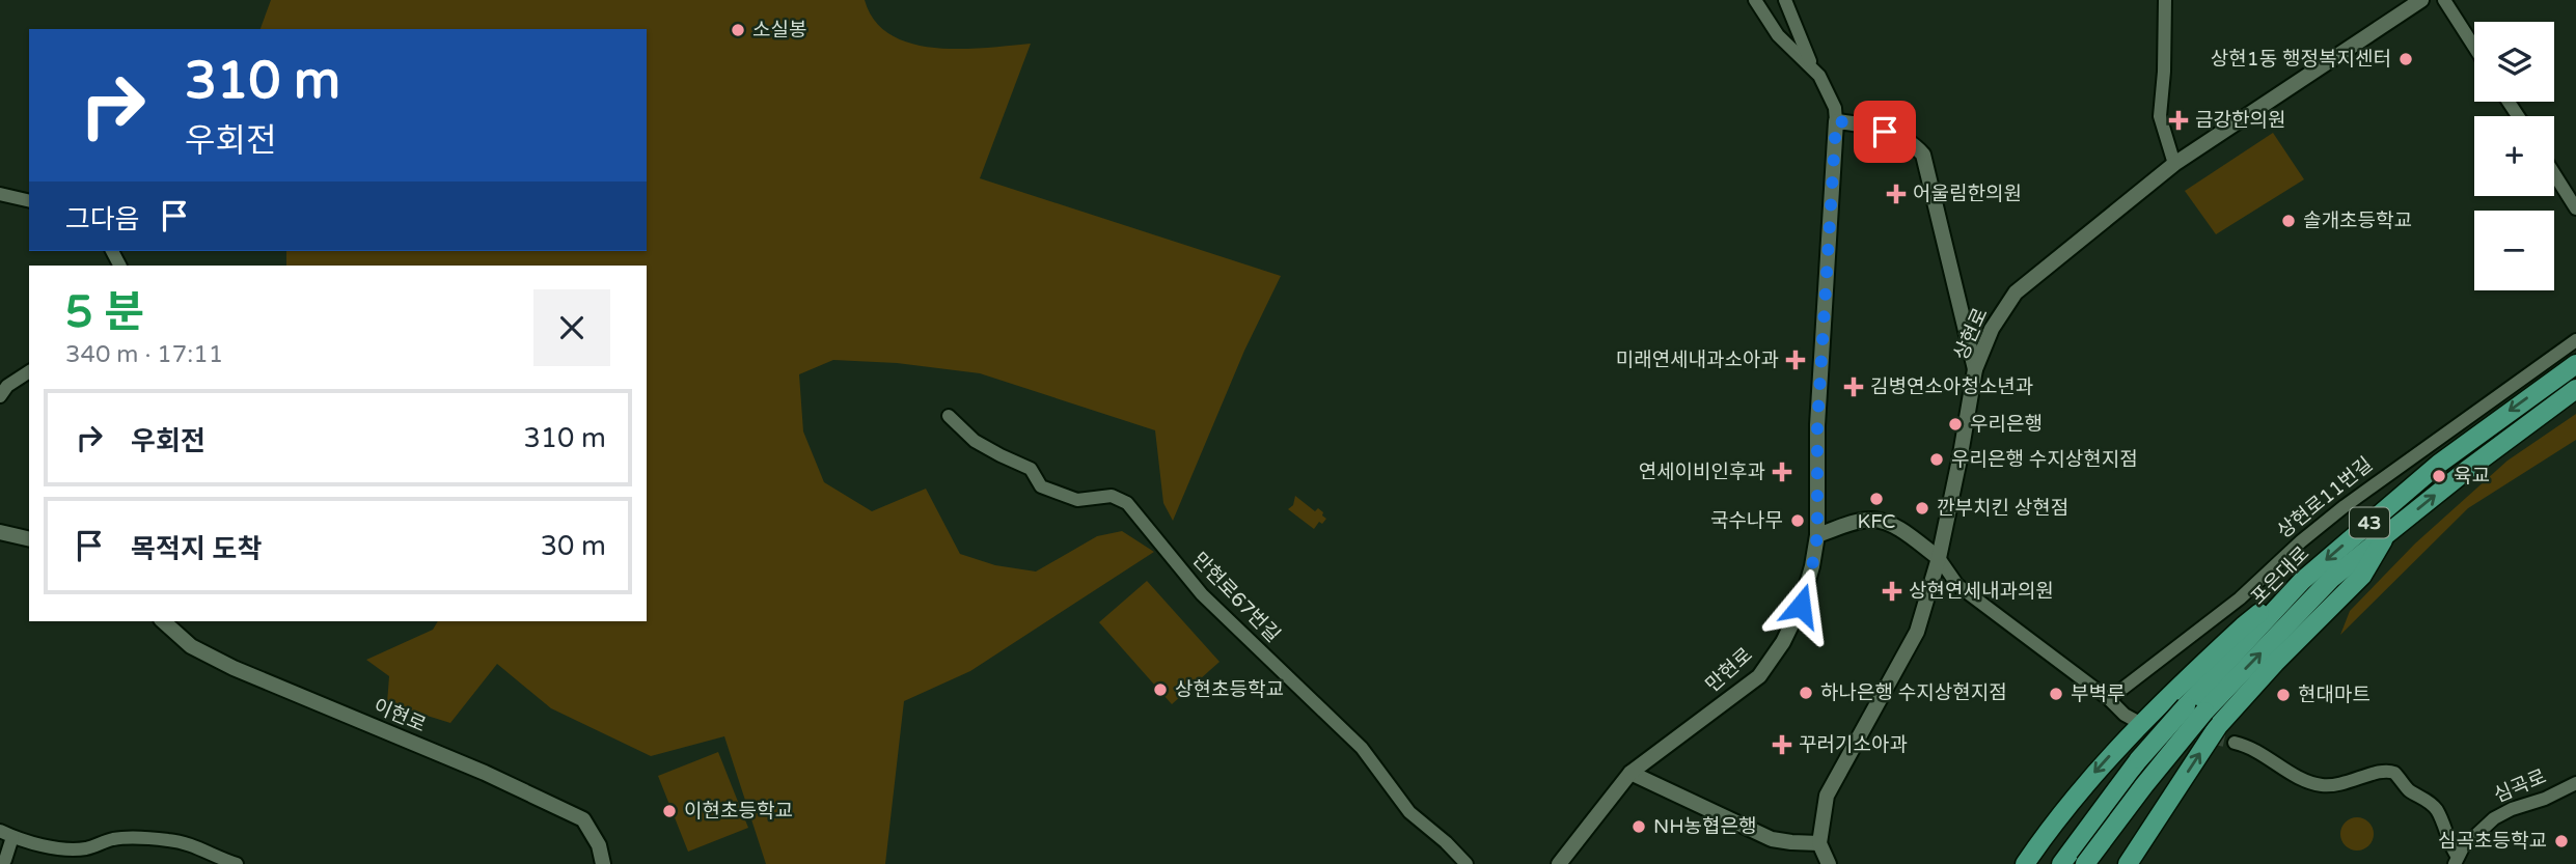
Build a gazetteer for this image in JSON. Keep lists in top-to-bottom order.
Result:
{
  "streets": {
    "main road": ["43", "포은대로"],
    "street": [
      "상현로",
      "상현로11번길",
      "만현로67번길",
      "만현로",
      "이현로",
      "심곡로"
    ]
  },
  "places": {
    "other": [
      "소실봉",
      "상현1동 행정복지센터",
      "솔개초등학교",
      "우리은행",
      "우리은행 수지상현지점",
      "육교",
      "KFC",
      "깐부치킨 상현점",
      "국수나무",
      "상현초등학교",
      "하나은행 수지상현지점",
      "부벽루",
      "현대마트",
      "이현초등학교",
      "NH농협은행",
      "심곡초등학교"
    ],
    "health": [
      "금강한의원",
      "어울림한의원",
      "미래연세내과소아과",
      "김병연소아청소년과",
      "연세이비인후과",
      "상현연세내과의원",
      "꾸러기소아과"
    ]
  },
  "page": {
    "map_buttons": ["+", "−"],
    "turn": ["310 m", "우회전"],
    "then": "그다음",
    "heading": ["5 분", "340 m · 17:11"],
    "list": [
      {
        "name": "우회전",
        "value": "310 m"
      },
      {
        "name": "목적지 도착",
        "value": "30 m"
      }
    ]
  }
}
